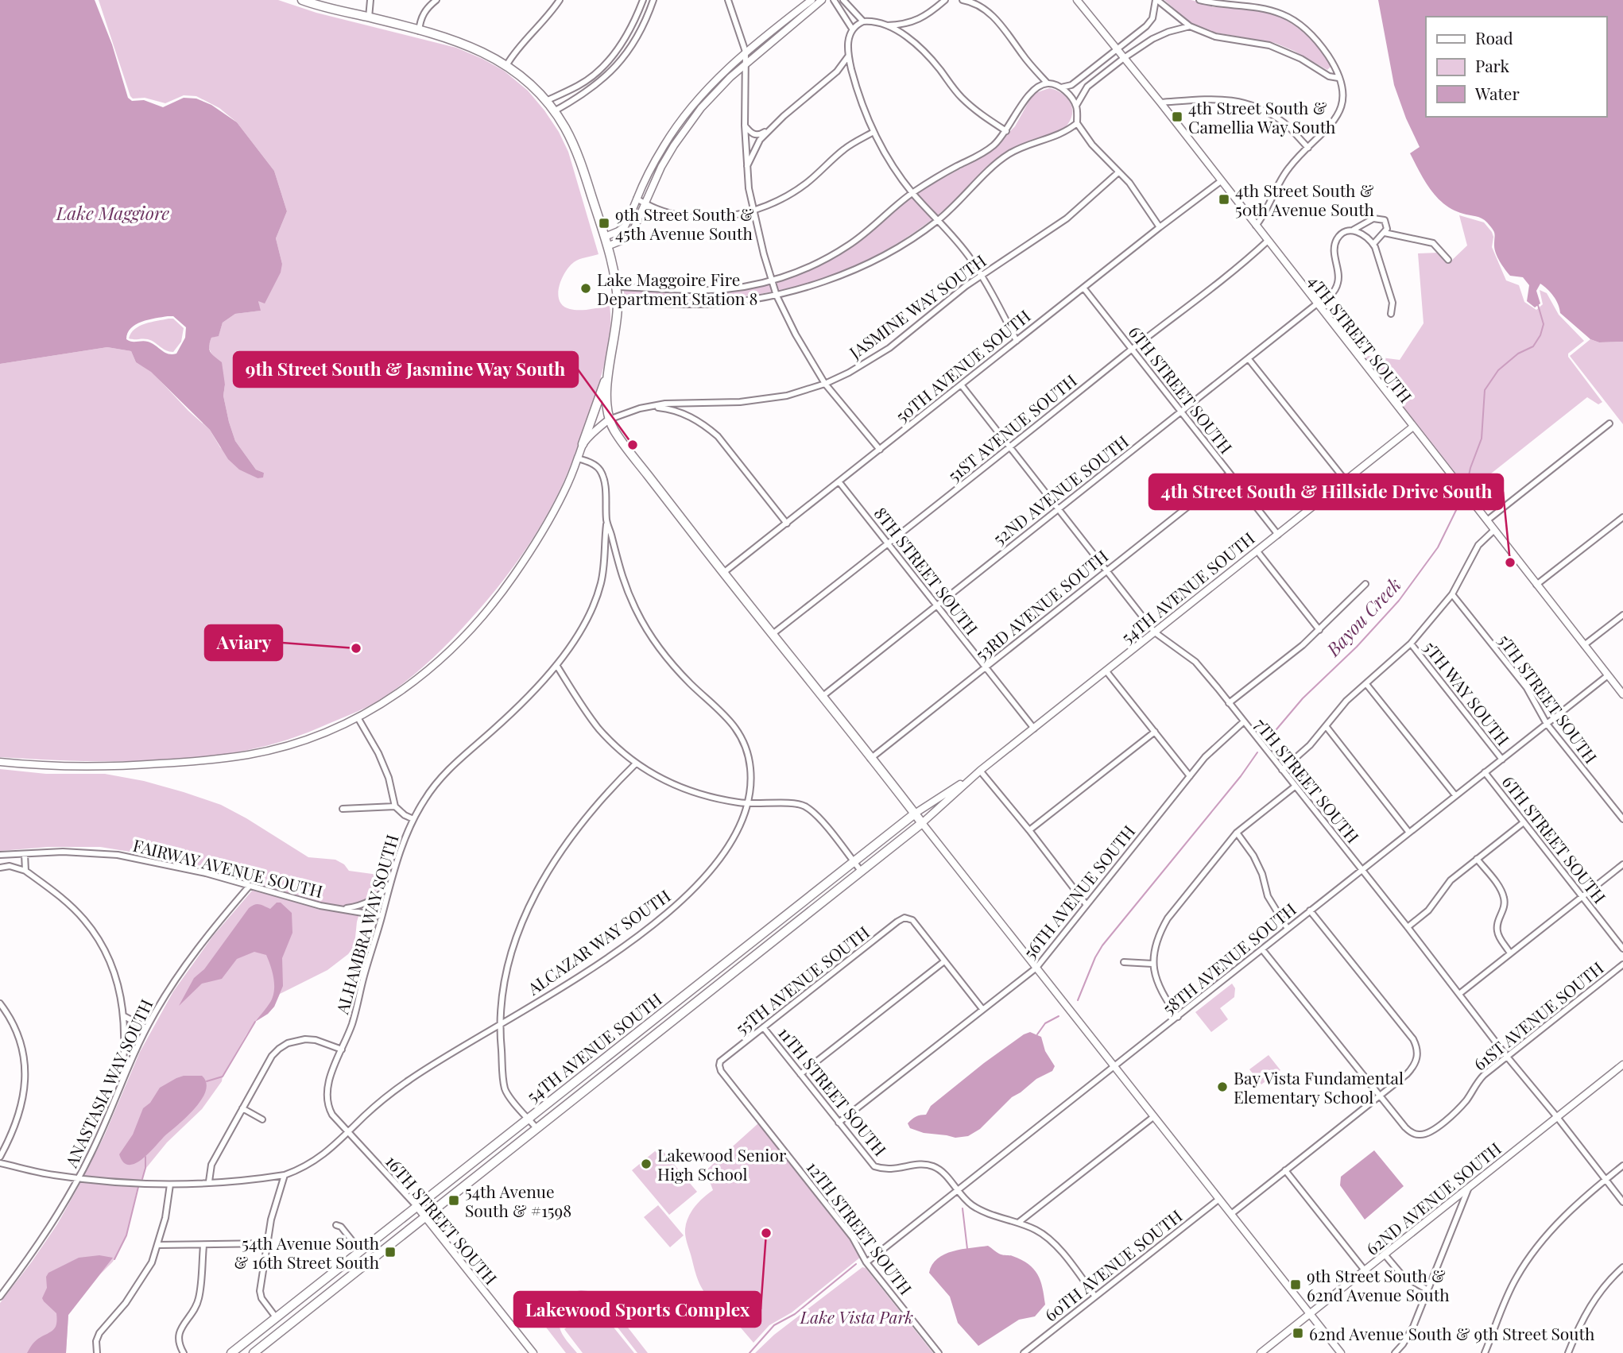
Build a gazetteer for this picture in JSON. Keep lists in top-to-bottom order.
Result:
{
  "streets": {
    "main road": ["54TH AVENUE SOUTH"],
    "street": [
      "JASMINE WAY SOUTH",
      "4TH STREET SOUTH",
      "50TH AVENUE SOUTH",
      "6TH STREET SOUTH",
      "51ST AVENUE SOUTH",
      "52ND AVENUE SOUTH",
      "8TH STREET SOUTH",
      "53RD AVENUE SOUTH",
      "5TH WAY SOUTH",
      "5TH STREET SOUTH",
      "7TH STREET SOUTH",
      "FAIRWAY AVENUE SOUTH",
      "56TH AVENUE SOUTH",
      "ALHAMBRA WAY SOUTH",
      "ALCAZAR WAY SOUTH",
      "58TH AVENUE SOUTH",
      "55TH AVENUE SOUTH",
      "61ST AVENUE SOUTH",
      "ANASTASIA WAY SOUTH",
      "11TH STREET SOUTH",
      "62ND AVENUE SOUTH",
      "16TH STREET SOUTH",
      "12TH STREET SOUTH",
      "60TH AVENUE SOUTH"
    ]
  },
  "crossings": [
    ["4TH STREET SOUTH", "50TH AVENUE SOUTH"],
    ["4TH STREET SOUTH", "51ST AVENUE SOUTH"],
    ["4TH STREET SOUTH", "52ND AVENUE SOUTH"],
    ["4TH STREET SOUTH", "54TH AVENUE SOUTH"],
    ["4TH STREET SOUTH", "58TH AVENUE SOUTH"],
    ["50TH AVENUE SOUTH", "6TH STREET SOUTH"],
    ["50TH AVENUE SOUTH", "8TH STREET SOUTH"],
    ["50TH AVENUE SOUTH", "7TH STREET SOUTH"],
    ["6TH STREET SOUTH", "51ST AVENUE SOUTH"],
    ["6TH STREET SOUTH", "52ND AVENUE SOUTH"],
    ["6TH STREET SOUTH", "54TH AVENUE SOUTH"],
    ["6TH STREET SOUTH", "53RD AVENUE SOUTH"],
    ["6TH STREET SOUTH", "58TH AVENUE SOUTH"],
    ["51ST AVENUE SOUTH", "8TH STREET SOUTH"],
    ["51ST AVENUE SOUTH", "7TH STREET SOUTH"],
    ["52ND AVENUE SOUTH", "8TH STREET SOUTH"],
    ["52ND AVENUE SOUTH", "7TH STREET SOUTH"],
    ["8TH STREET SOUTH", "54TH AVENUE SOUTH"],
    ["8TH STREET SOUTH", "53RD AVENUE SOUTH"],
    ["54TH AVENUE SOUTH", "7TH STREET SOUTH"],
    ["54TH AVENUE SOUTH", "16TH STREET SOUTH"],
    ["53RD AVENUE SOUTH", "7TH STREET SOUTH"],
    ["5TH WAY SOUTH", "58TH AVENUE SOUTH"],
    ["5TH STREET SOUTH", "58TH AVENUE SOUTH"],
    ["7TH STREET SOUTH", "56TH AVENUE SOUTH"],
    ["7TH STREET SOUTH", "58TH AVENUE SOUTH"],
    ["7TH STREET SOUTH", "61ST AVENUE SOUTH"],
    ["7TH STREET SOUTH", "62ND AVENUE SOUTH"],
    ["FAIRWAY AVENUE SOUTH", "ALHAMBRA WAY SOUTH"],
    ["FAIRWAY AVENUE SOUTH", "ANASTASIA WAY SOUTH"],
    ["56TH AVENUE SOUTH", "11TH STREET SOUTH"],
    ["ALHAMBRA WAY SOUTH", "ALCAZAR WAY SOUTH"],
    ["ALHAMBRA WAY SOUTH", "16TH STREET SOUTH"],
    ["ALCAZAR WAY SOUTH", "16TH STREET SOUTH"],
    ["58TH AVENUE SOUTH", "11TH STREET SOUTH"],
    ["58TH AVENUE SOUTH", "12TH STREET SOUTH"],
    ["55TH AVENUE SOUTH", "11TH STREET SOUTH"],
    ["55TH AVENUE SOUTH", "12TH STREET SOUTH"],
    ["11TH STREET SOUTH", "60TH AVENUE SOUTH"]
  ],
  "water": ["Lake Maggiore", "Bayou Creek"],
  "parks": ["Lake Vista Park"],
  "places": {
    "transit": [
      "4th Street South & Camellia Way South",
      "4th Street South & 50th Avenue South",
      "9th Street South & 45th Avenue South",
      "54th Avenue South & #1598",
      "54th Avenue South & 16th Street South",
      "9th Street South & 62nd Avenue South",
      "62nd Avenue South & 9th Street South"
    ],
    "other": [
      "Lake Maggoire Fire Department Station 8",
      "9th Street South & Jasmine Way South",
      "4th Street South & Hillside Drive South",
      "Aviary",
      "Bay Vista Fundamental Elementary School",
      "Lakewood Senior High School",
      "Lakewood Sports Complex"
    ]
  },
  "legend": ["Road", "Park", "Water"]
}
